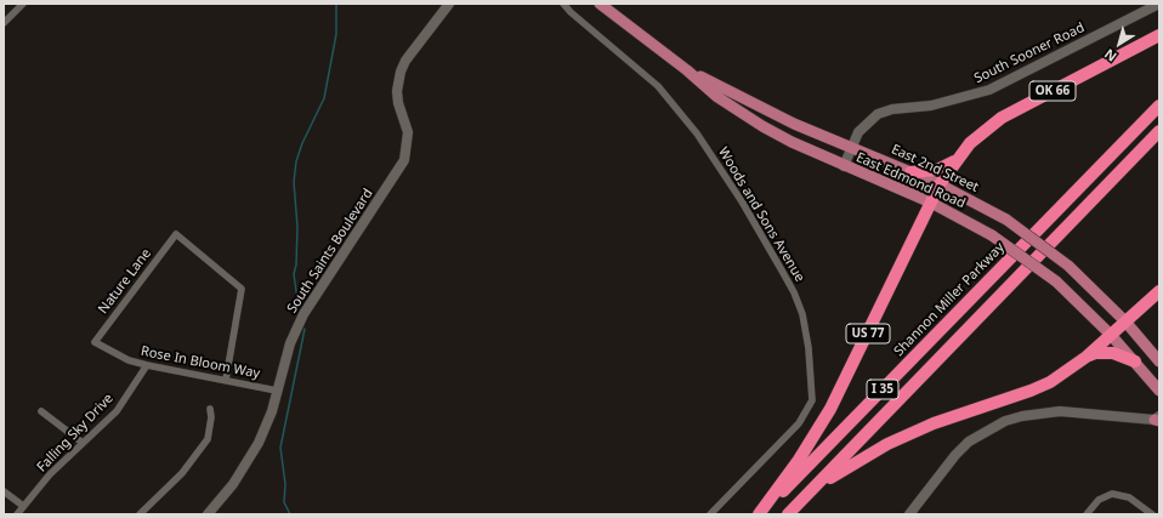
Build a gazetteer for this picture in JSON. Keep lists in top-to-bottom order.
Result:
{
  "streets": {
    "highway": [
      "OK 66",
      "Shannon Miller Parkway",
      "US 77",
      "I 35"
    ],
    "main road": ["East 2nd Street", "East Edmond Road"],
    "street": [
      "South Sooner Road",
      "Woods and Sons Avenue",
      "South Saints Boulevard",
      "Nature Lane",
      "Rose In Bloom Way",
      "Falling Sky Drive"
    ]
  },
  "crossings": [
    ["South Sooner Road", "East 2nd Street"],
    ["South Sooner Road", "East Edmond Road"],
    ["OK 66", "East 2nd Street"],
    ["East 2nd Street", "East Edmond Road"],
    ["East 2nd Street", "US 77"],
    ["East Edmond Road", "US 77"],
    ["South Saints Boulevard", "Rose In Bloom Way"],
    ["Nature Lane", "Rose In Bloom Way"],
    ["Shannon Miller Parkway", "US 77"],
    ["Rose In Bloom Way", "Falling Sky Drive"]
  ],
  "north": "bottom left"
}
